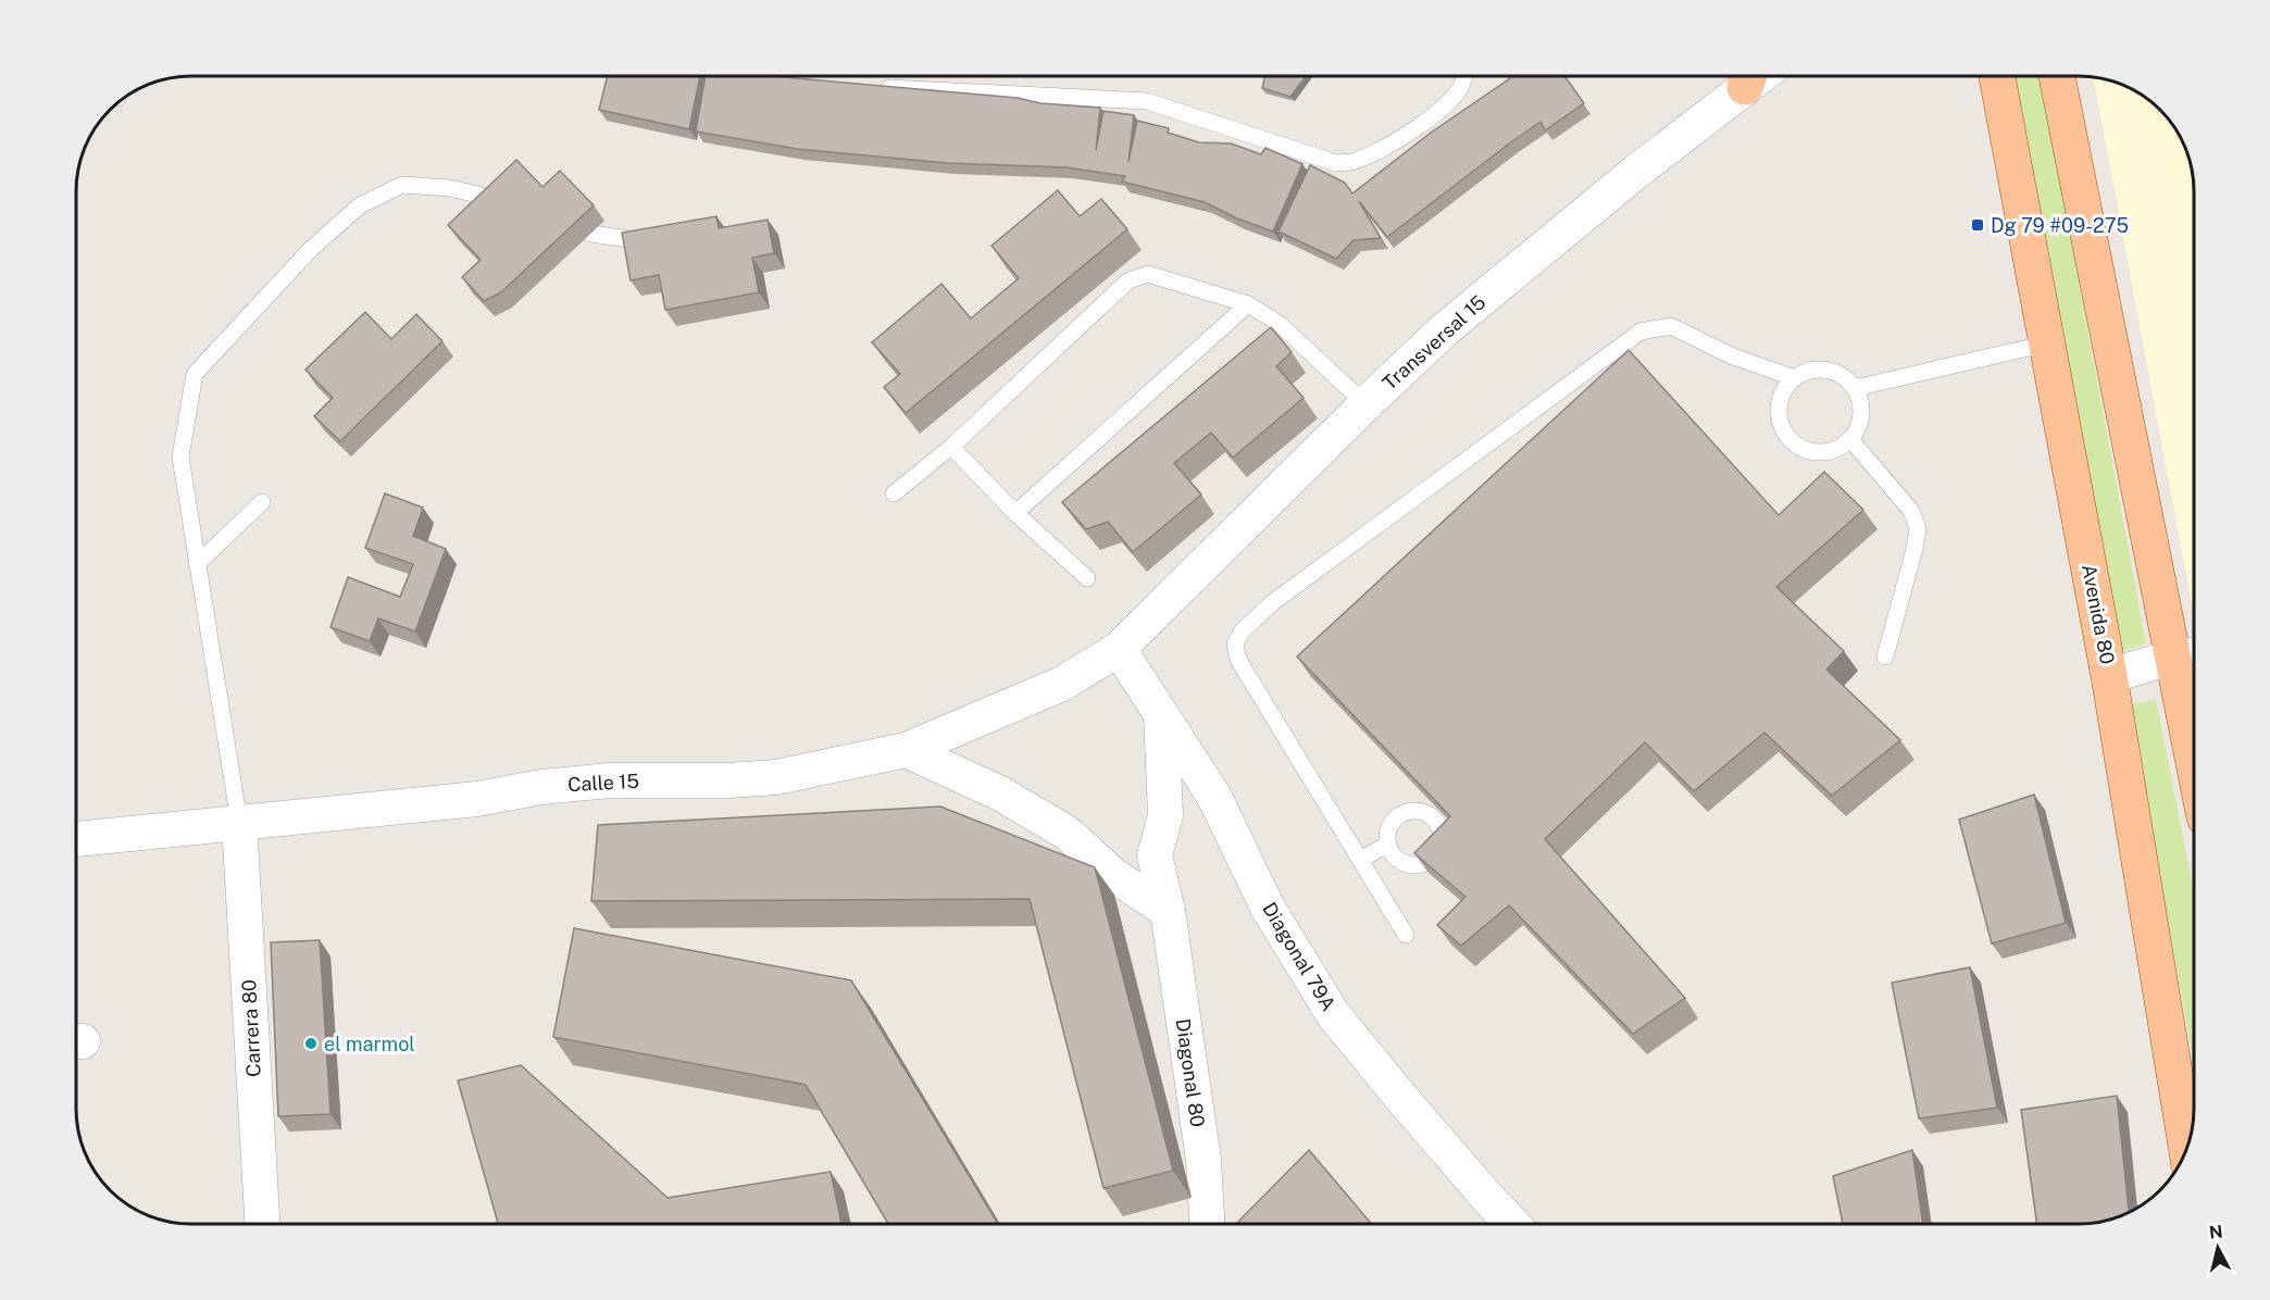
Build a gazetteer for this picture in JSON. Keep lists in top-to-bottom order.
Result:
{
  "streets": {
    "main road": ["Avenida 80"],
    "street": [
      "Transversal 15",
      "Calle 15",
      "Diagonal 79A",
      "Carrera 80",
      "Diagonal 80"
    ]
  },
  "crossings": [
    ["Transversal 15", "Calle 15"],
    ["Transversal 15", "Diagonal 79A"],
    ["Calle 15", "Diagonal 79A"],
    ["Calle 15", "Carrera 80"],
    ["Diagonal 79A", "Diagonal 80"]
  ],
  "places": {
    "transit": ["Dg 79 #09-275"],
    "other": ["el marmol"]
  },
  "north": "top"
}
